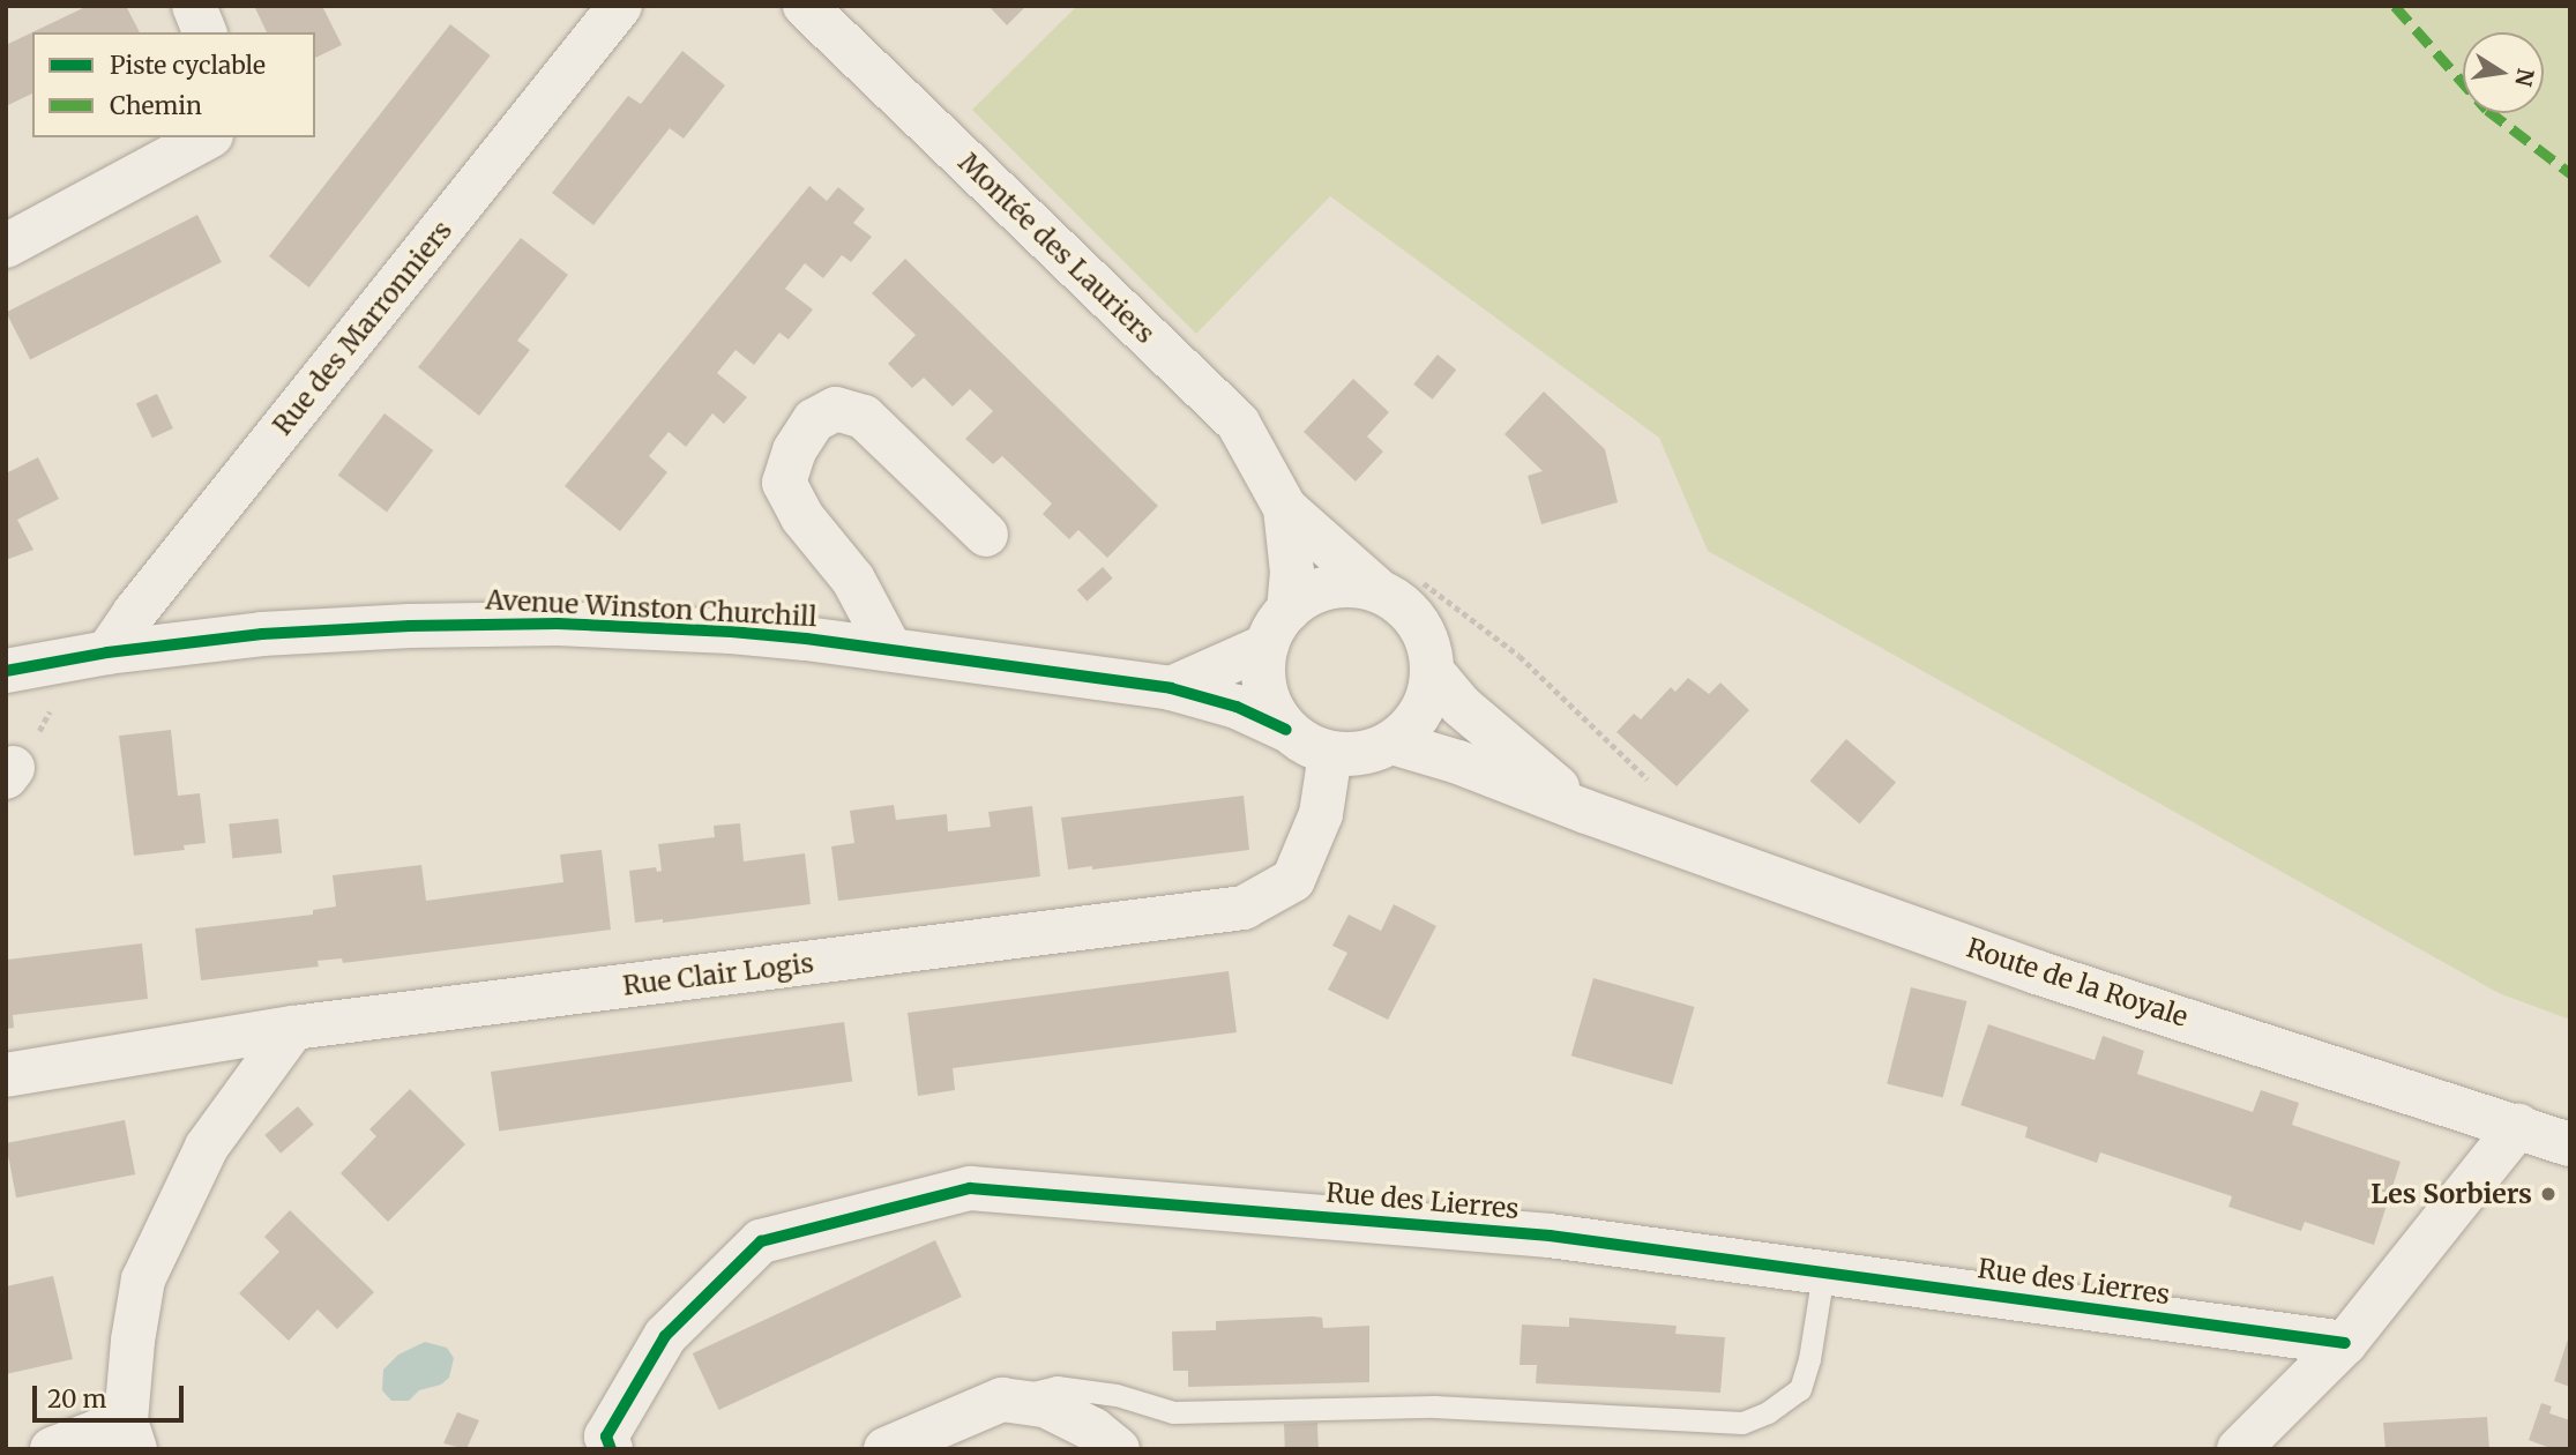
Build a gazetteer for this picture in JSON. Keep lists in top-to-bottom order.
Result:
{
  "streets": {
    "street": [
      "Montée des Lauriers",
      "Rue des Marronniers",
      "Avenue Winston Churchill",
      "Rue Clair Logis",
      "Route de la Royale",
      "Rue des Lierres"
    ]
  },
  "crossings": [
    ["Montée des Lauriers", "Avenue Winston Churchill"],
    ["Montée des Lauriers", "Rue Clair Logis"],
    ["Montée des Lauriers", "Route de la Royale"],
    ["Rue des Marronniers", "Avenue Winston Churchill"],
    ["Avenue Winston Churchill", "Rue Clair Logis"],
    ["Avenue Winston Churchill", "Route de la Royale"],
    ["Rue Clair Logis", "Route de la Royale"]
  ],
  "places": ["Les Sorbiers"],
  "legend": ["Piste cyclable", "Chemin"],
  "scale_bar": "20 m",
  "north": "right"
}
